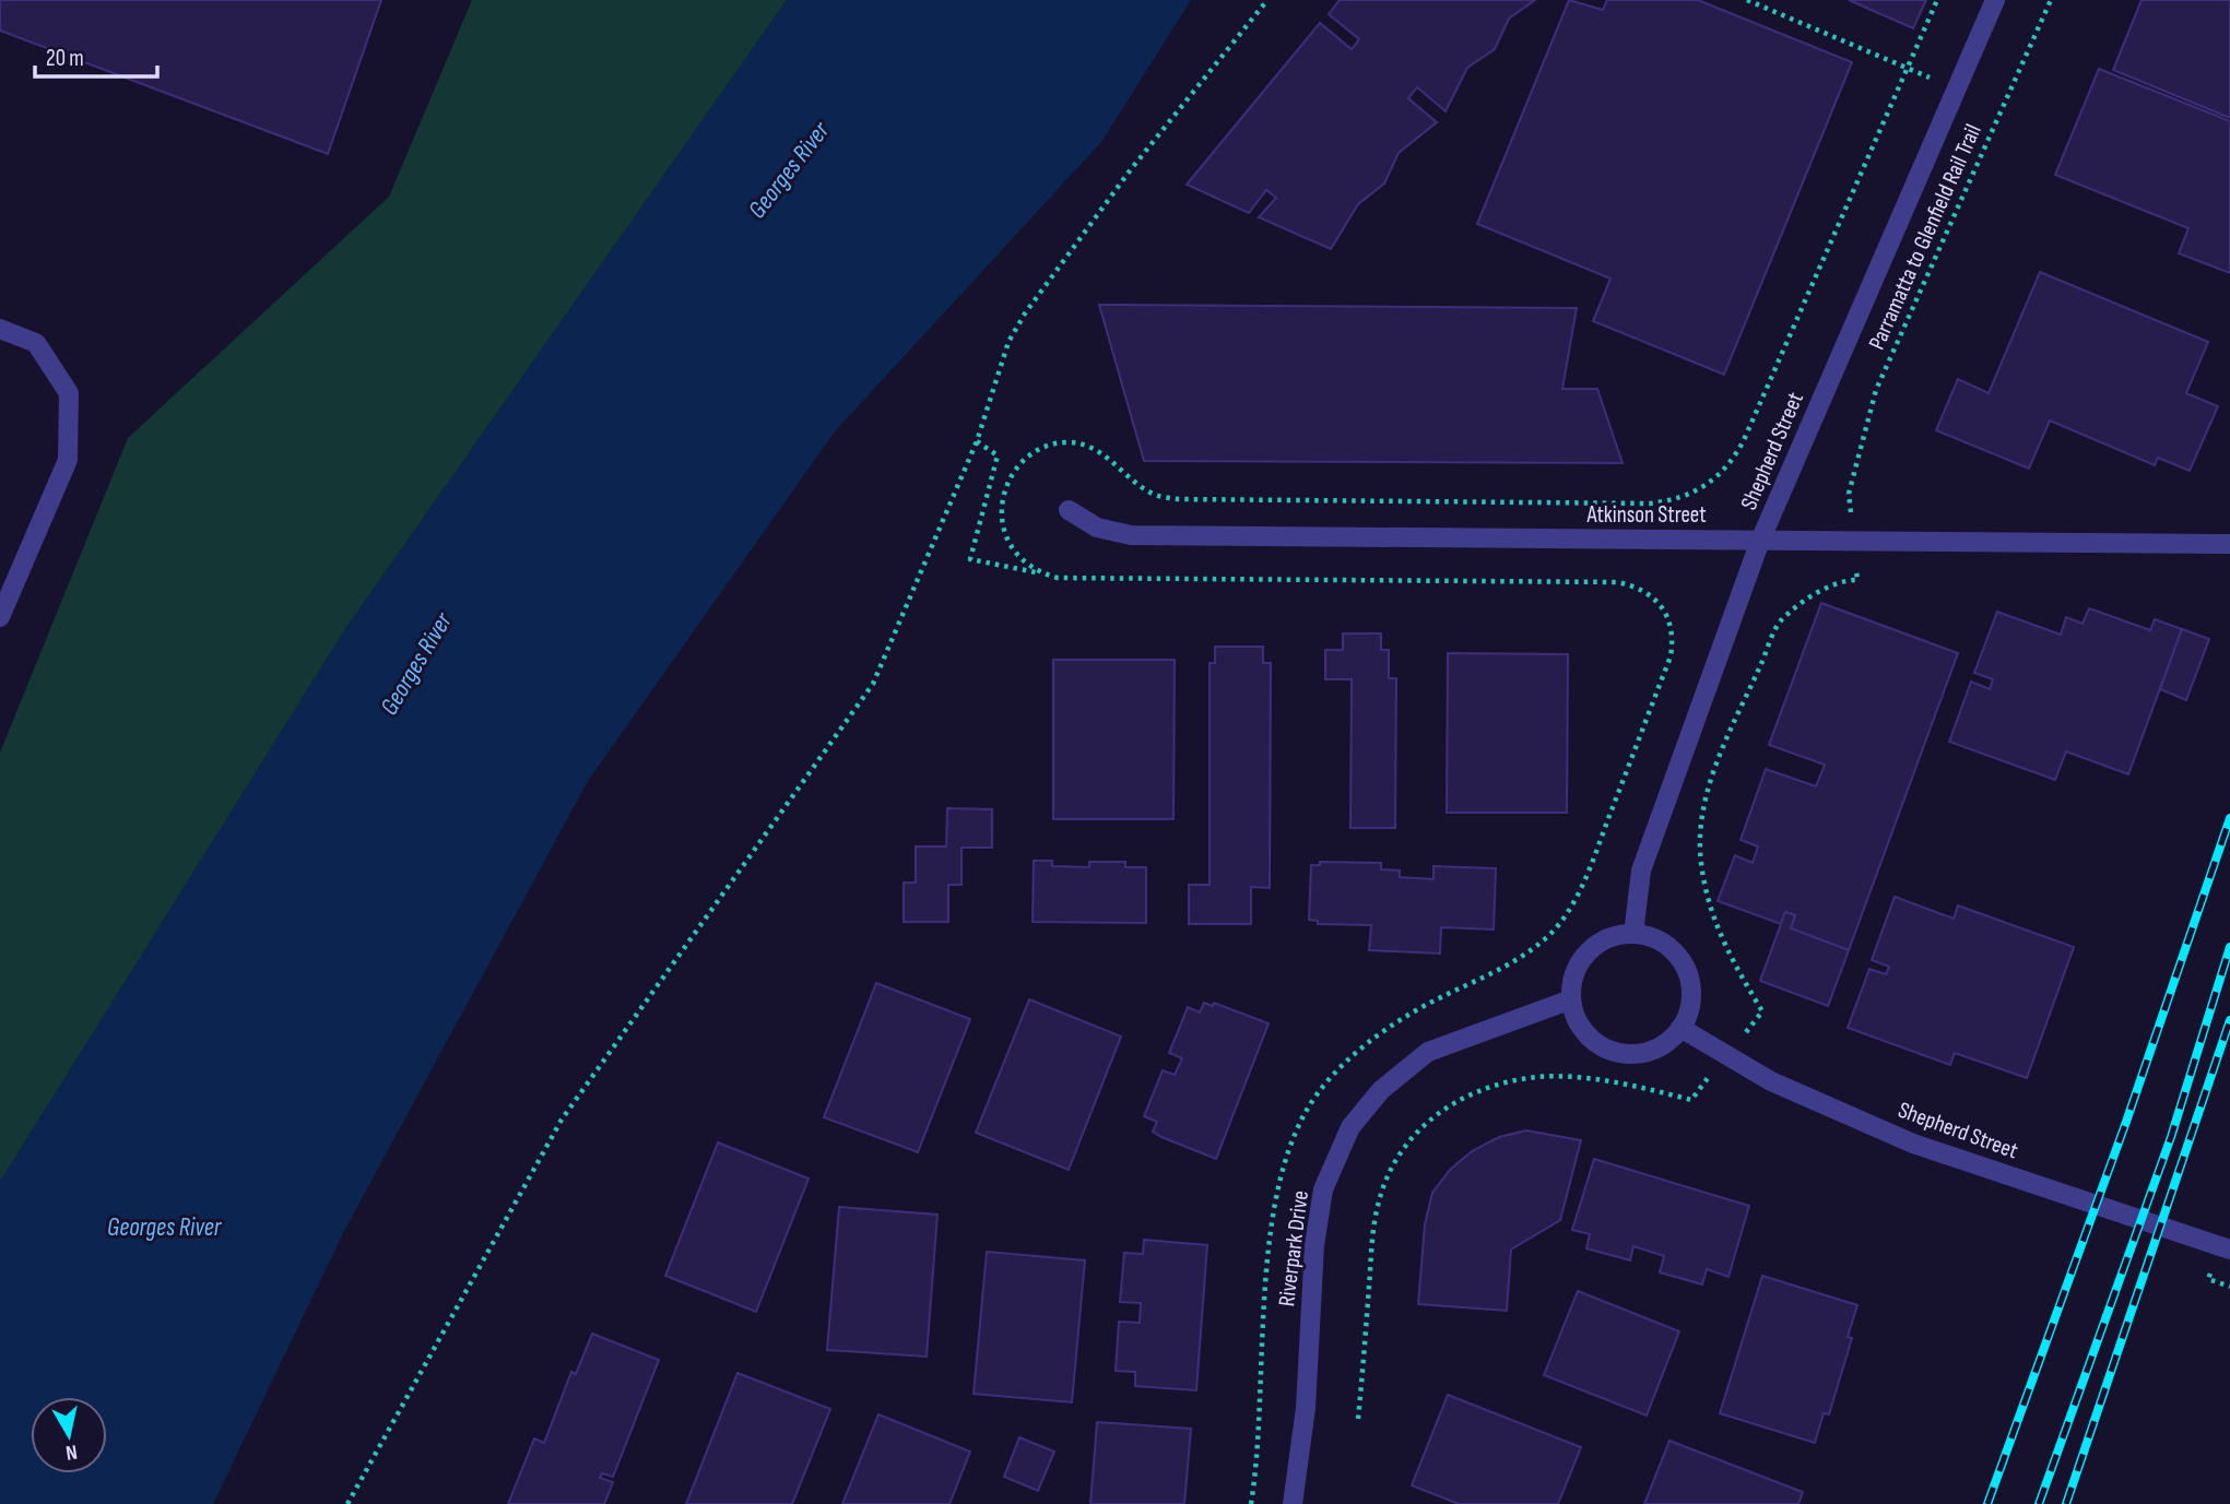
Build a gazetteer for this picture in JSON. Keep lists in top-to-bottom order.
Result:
{
  "streets": {
    "street": ["Shepherd Street", "Atkinson Street", "Riverpark Drive"],
    "path": ["Parramatta to Glenfield Rail Trail"]
  },
  "crossings": [
    ["Shepherd Street", "Atkinson Street"],
    ["Shepherd Street", "Riverpark Drive"]
  ],
  "water": ["Georges River"],
  "scale_bar": "20 m",
  "north": "bottom"
}
